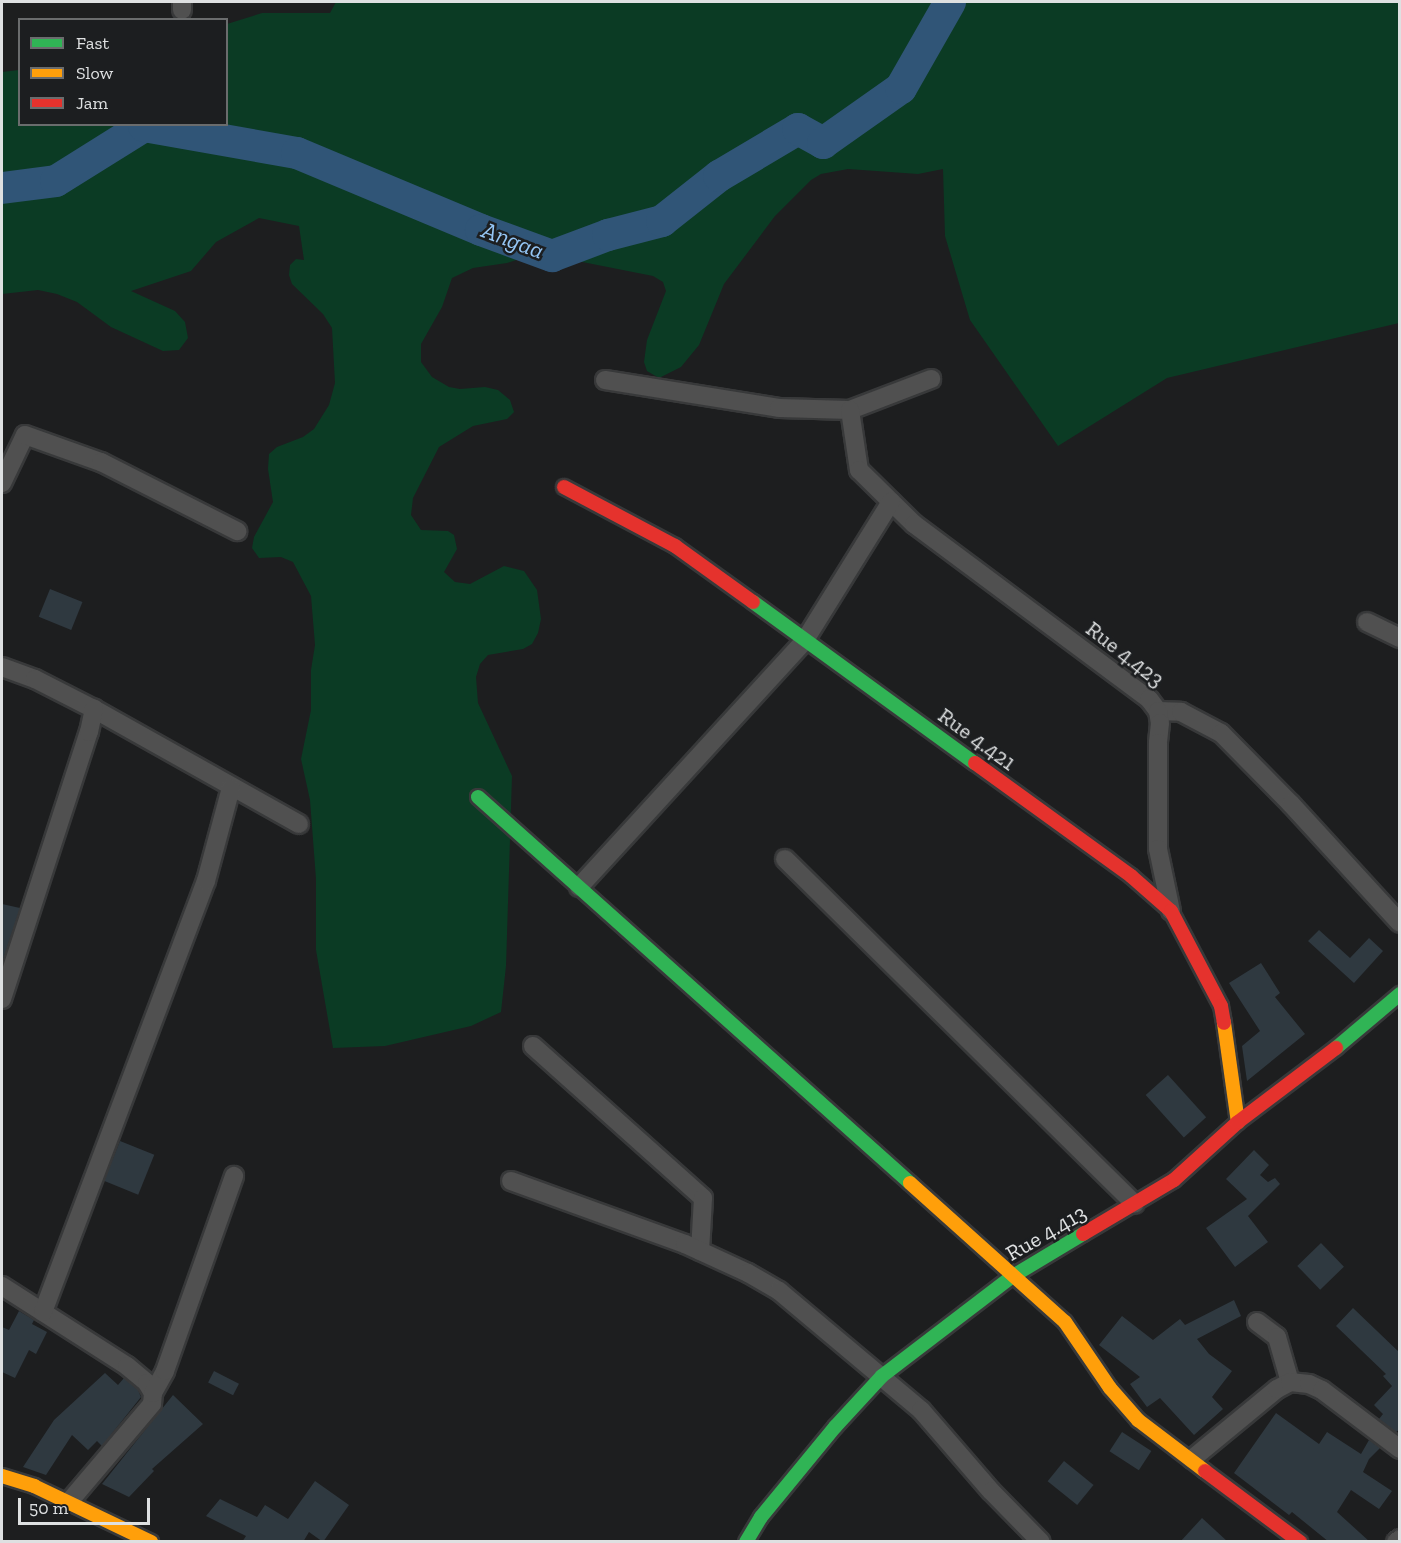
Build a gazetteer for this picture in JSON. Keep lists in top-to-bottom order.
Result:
{
  "streets": {
    "street": ["Rue 4.423", "Rue 4.421", "Rue 4.413"]
  },
  "crossings": [
    ["Rue 4.421", "Rue 4.413"]
  ],
  "water": ["Angaa"],
  "legend": ["Fast", "Slow", "Jam"],
  "scale_bar": "50 m"
}
